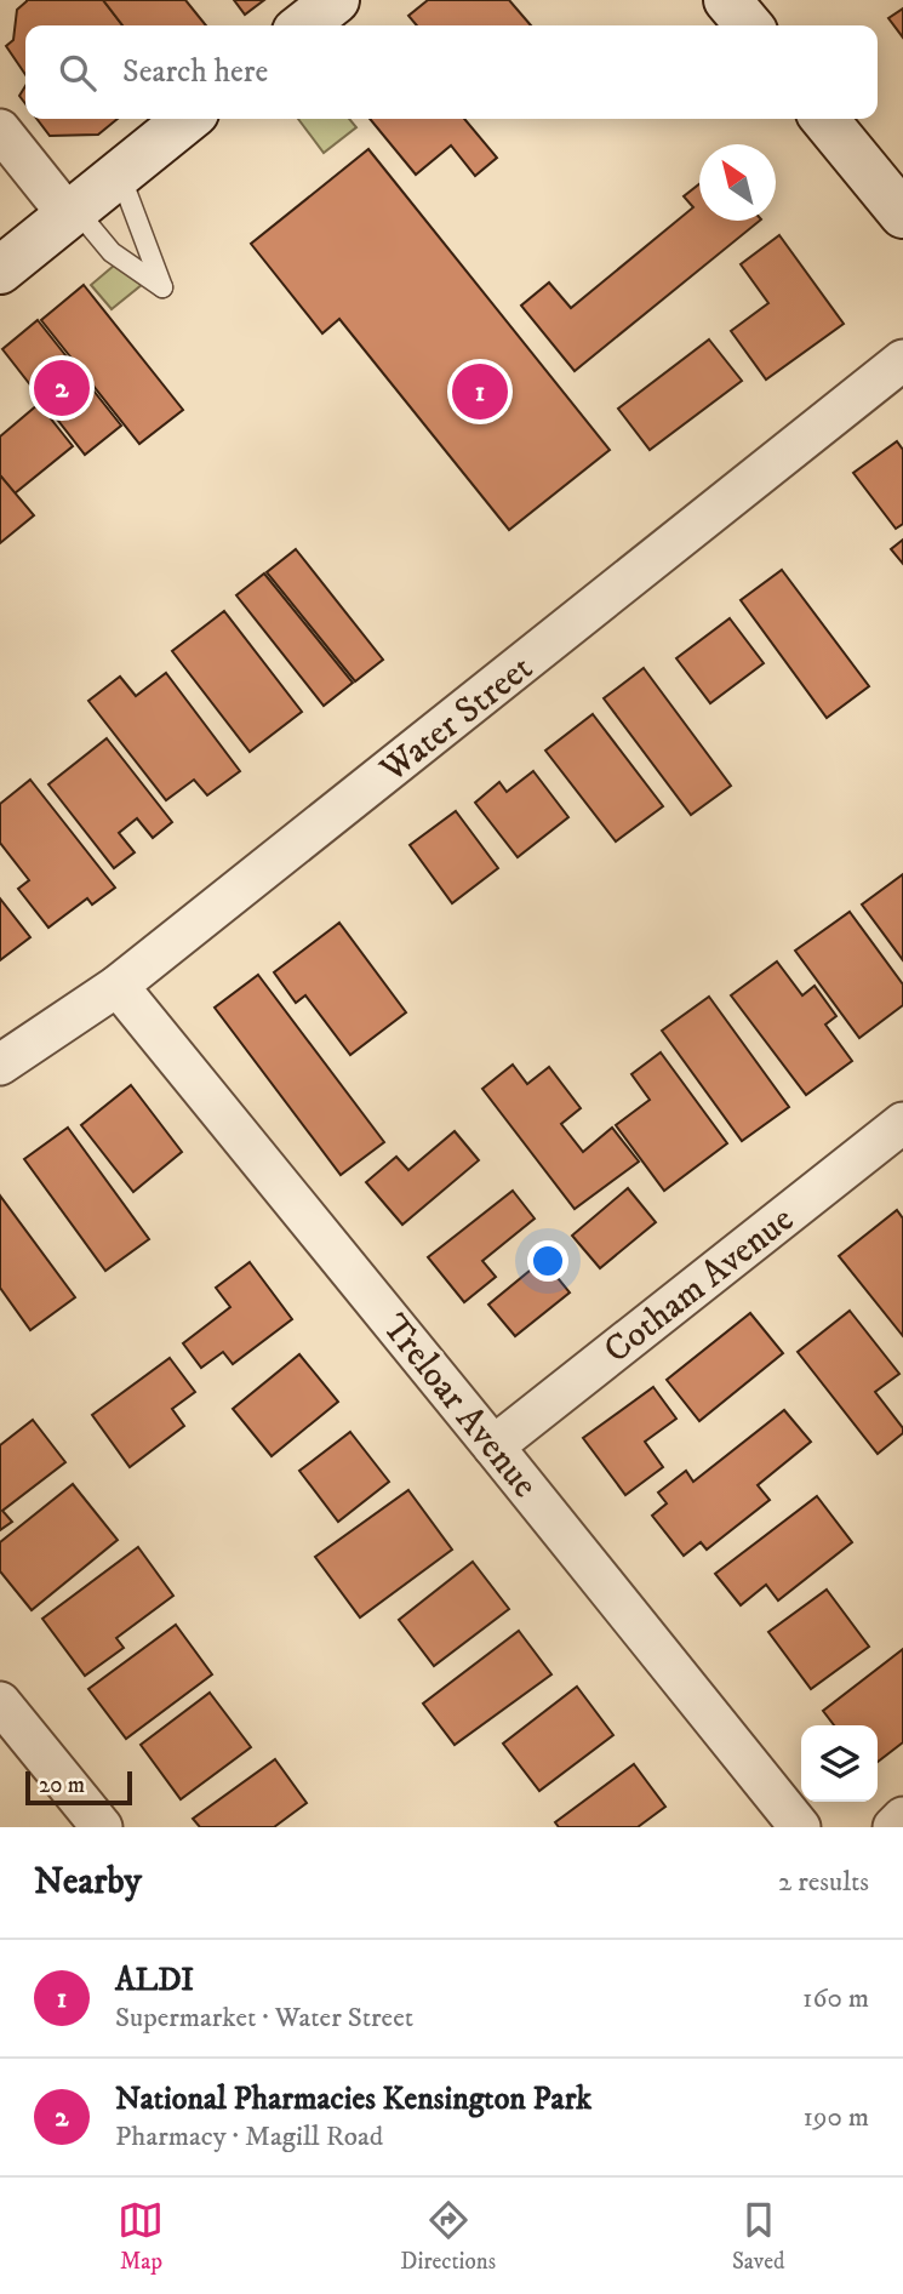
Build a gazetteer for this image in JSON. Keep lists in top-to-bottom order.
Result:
{
  "streets": {
    "street": ["Water Street", "Cotham Avenue", "Treloar Avenue"]
  },
  "crossings": [
    ["Water Street", "Treloar Avenue"],
    ["Cotham Avenue", "Treloar Avenue"]
  ],
  "scale_bar": "20 m",
  "north": "top left",
  "page": {
    "search": "Search here",
    "pins": ["2", "1"],
    "scale": "20 m",
    "heading": ["Nearby", "2 results"],
    "list": [
      {
        "mark": "1",
        "name": "ALDI",
        "note": "Supermarket · Water Street",
        "value": "160 m"
      },
      {
        "mark": "2",
        "name": "National Pharmacies Kensington Park",
        "note": "Pharmacy · Magill Road",
        "value": "190 m"
      }
    ],
    "nav": ["Map", "Directions", "Saved"]
  }
}
